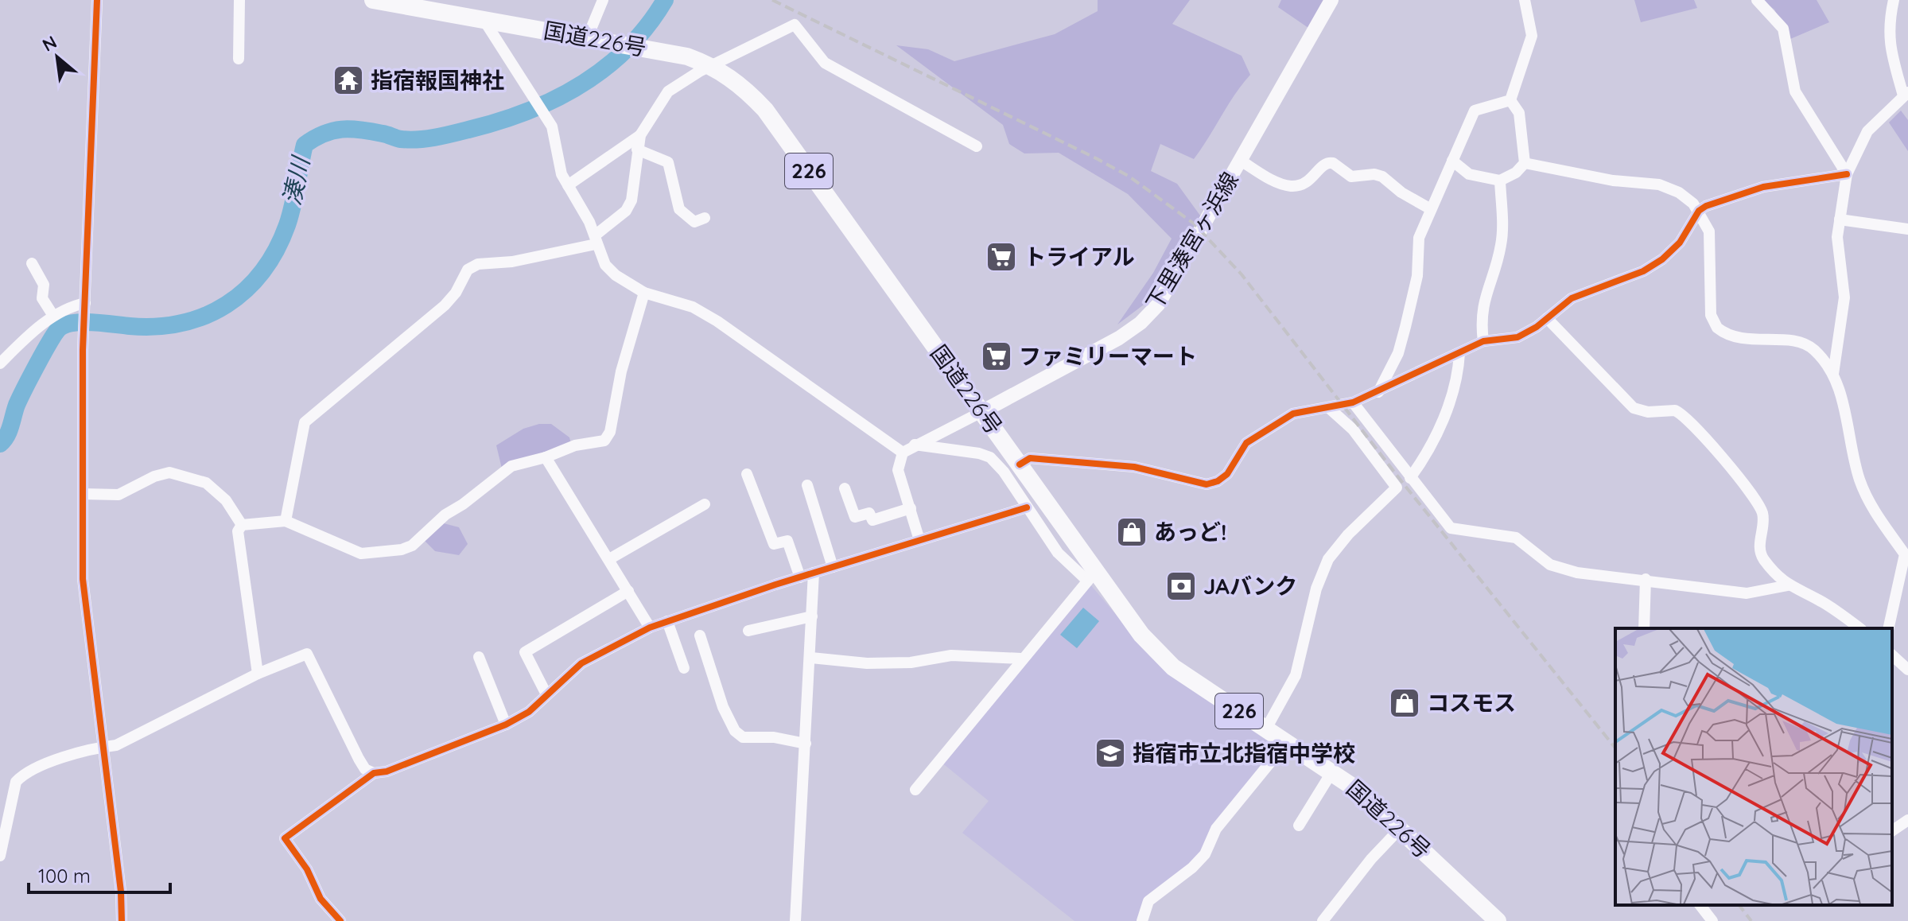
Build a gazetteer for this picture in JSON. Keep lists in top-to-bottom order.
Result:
{
  "streets": {
    "highway": ["国道226号", "226"],
    "main road": ["下里湊宮ヶ浜線"]
  },
  "crossings": [
    ["国道226号", "下里湊宮ヶ浜線"]
  ],
  "water": ["湊川"],
  "places": {
    "temple": ["指宿報国神社"],
    "supermarket": ["トライアル", "ファミリーマート"],
    "shop": ["あっど!", "コスモス"],
    "bank": ["JAバンク"],
    "school or university": ["指宿市立北指宿中学校"]
  },
  "scale_bar": "100 m",
  "north": "top left"
}
